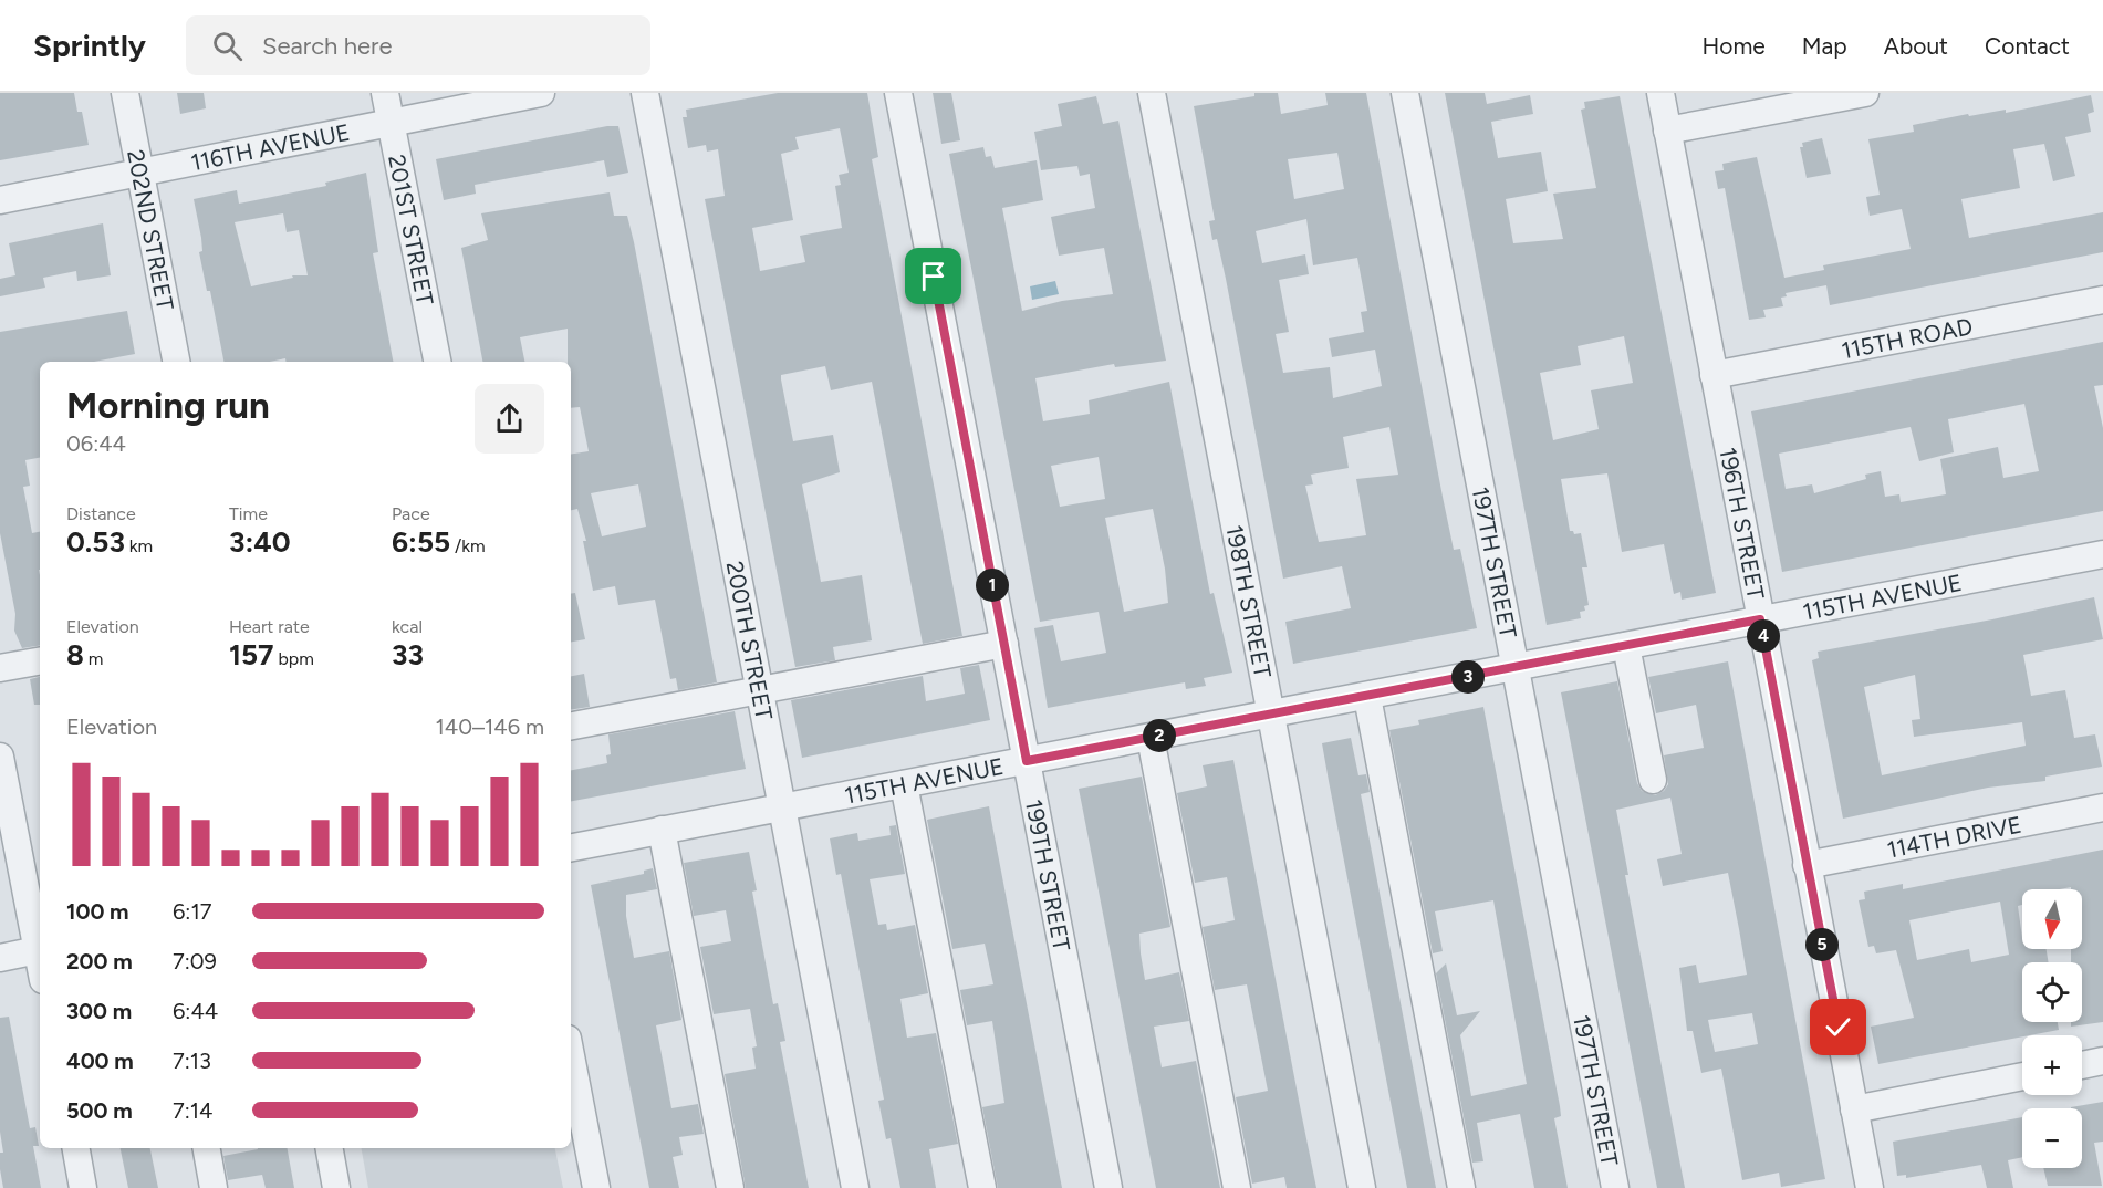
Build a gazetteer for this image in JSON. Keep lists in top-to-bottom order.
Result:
{
  "streets": {
    "street": [
      "116TH AVENUE",
      "202ND STREET",
      "201ST STREET",
      "115TH ROAD",
      "196TH STREET",
      "197TH STREET",
      "115TH AVENUE",
      "198TH STREET",
      "200TH STREET",
      "114TH DRIVE",
      "199TH STREET"
    ]
  },
  "crossings": [
    ["116TH AVENUE", "202ND STREET"],
    ["116TH AVENUE", "201ST STREET"],
    ["115TH ROAD", "196TH STREET"],
    ["196TH STREET", "115TH AVENUE"],
    ["196TH STREET", "114TH DRIVE"],
    ["197TH STREET", "115TH AVENUE"],
    ["115TH AVENUE", "198TH STREET"],
    ["115TH AVENUE", "200TH STREET"],
    ["115TH AVENUE", "199TH STREET"]
  ],
  "north": "bottom",
  "page": {
    "header": "Sprintly",
    "search": "Search here",
    "nav": [
      "Home",
      "Map",
      "About",
      "Contact"
    ],
    "heading": ["Morning run", "06:44"],
    "stats": [
      ["Distance", "0.53 km"],
      ["Time", "3:40"],
      ["Pace", "6:55 /km"],
      ["Elevation", "8 m"],
      ["Heart rate", "157 bpm"],
      ["kcal", "33"]
    ],
    "pins": [
      "1",
      "4",
      "3",
      "2",
      "5"
    ],
    "chart": ["Elevation", "140–146 m"],
    "list": [
      {
        "name": "100 m",
        "note": "6:17"
      },
      {
        "name": "200 m",
        "note": "7:09"
      },
      {
        "name": "300 m",
        "note": "6:44"
      },
      {
        "name": "400 m",
        "note": "7:13"
      },
      {
        "name": "500 m",
        "note": "7:14"
      }
    ],
    "map_buttons": ["+", "−"]
  }
}
